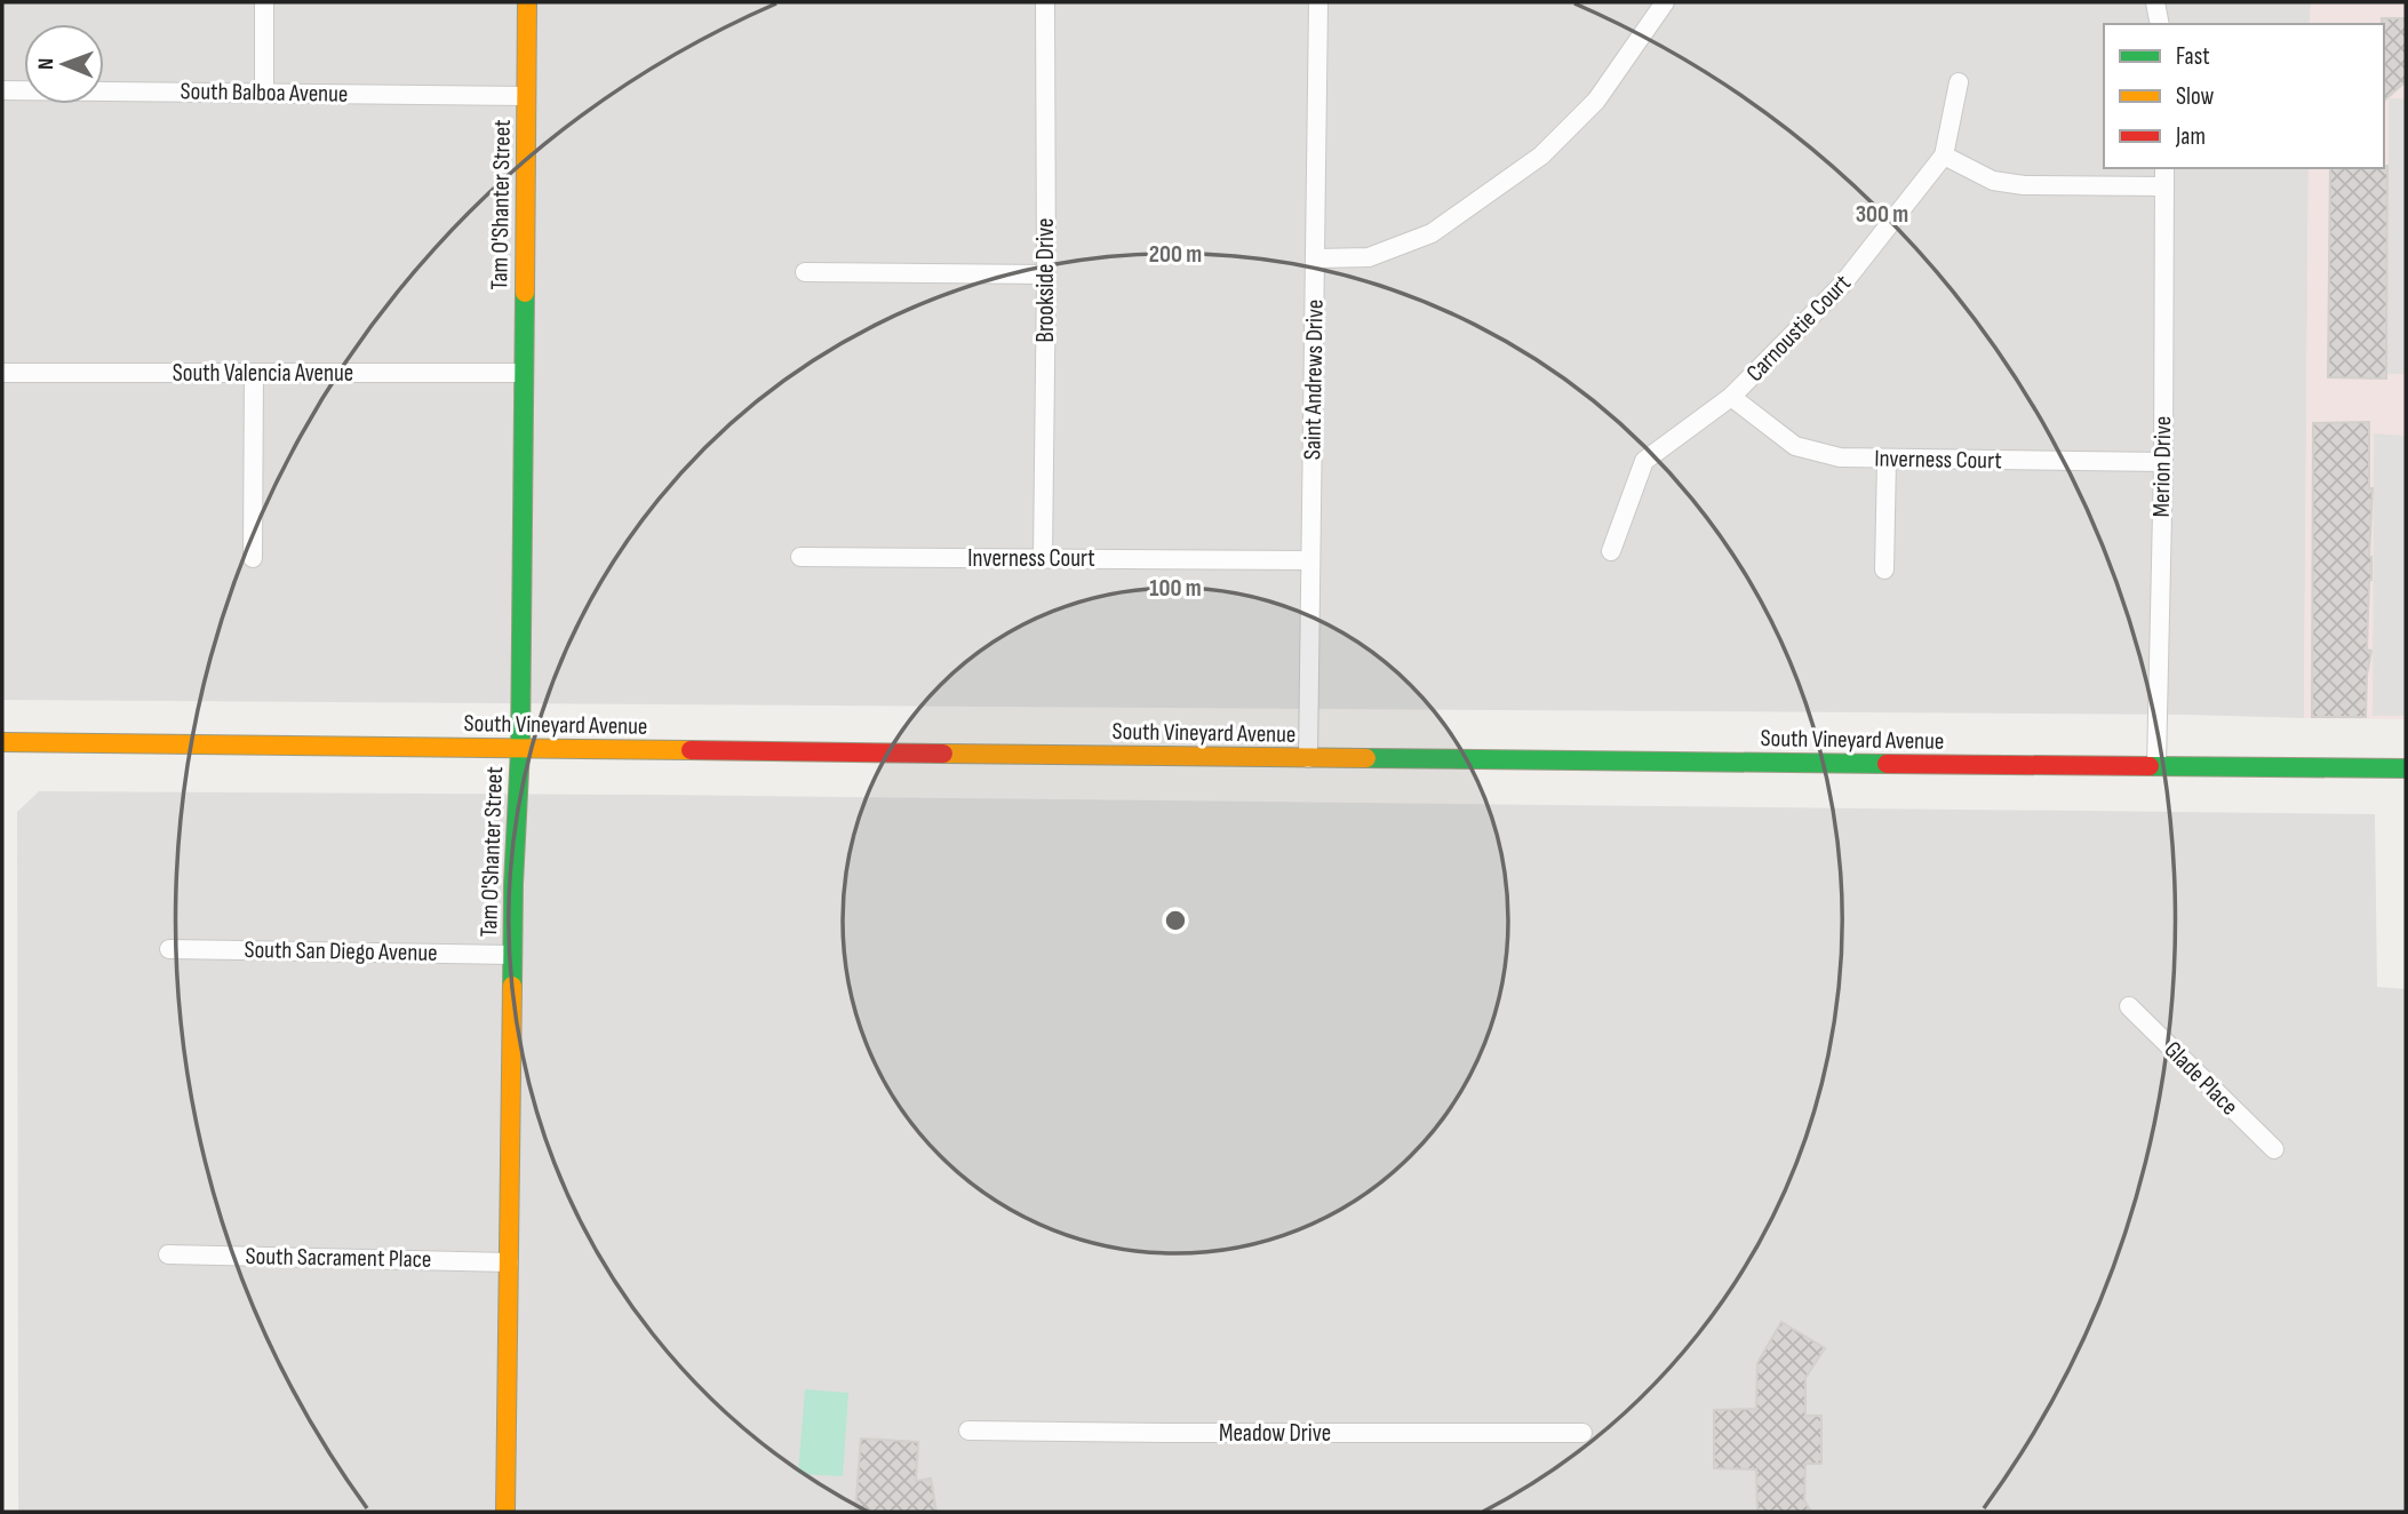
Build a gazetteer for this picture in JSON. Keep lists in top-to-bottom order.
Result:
{
  "streets": {
    "main road": ["Tam O'Shanter Street", "South Vineyard Avenue"],
    "street": [
      "South Balboa Avenue",
      "Brookside Drive",
      "Carnoustie Court",
      "South Valencia Avenue",
      "Saint Andrews Drive",
      "Inverness Court",
      "Merion Drive",
      "South San Diego Avenue",
      "Glade Place",
      "South Sacrament Place",
      "Meadow Drive"
    ]
  },
  "crossings": [
    ["South Balboa Avenue", "Tam O'Shanter Street"],
    ["Tam O'Shanter Street", "South Valencia Avenue"],
    ["Tam O'Shanter Street", "South Vineyard Avenue"],
    ["Tam O'Shanter Street", "South San Diego Avenue"],
    ["Tam O'Shanter Street", "South Sacrament Place"],
    ["Brookside Drive", "Inverness Court"],
    ["Carnoustie Court", "Inverness Court"],
    ["Saint Andrews Drive", "Inverness Court"],
    ["Saint Andrews Drive", "South Vineyard Avenue"],
    ["Inverness Court", "Merion Drive"],
    ["Merion Drive", "South Vineyard Avenue"]
  ],
  "legend": ["Fast", "Slow", "Jam"],
  "north": "left",
  "rings": ["300 m", "200 m", "100 m"]
}
